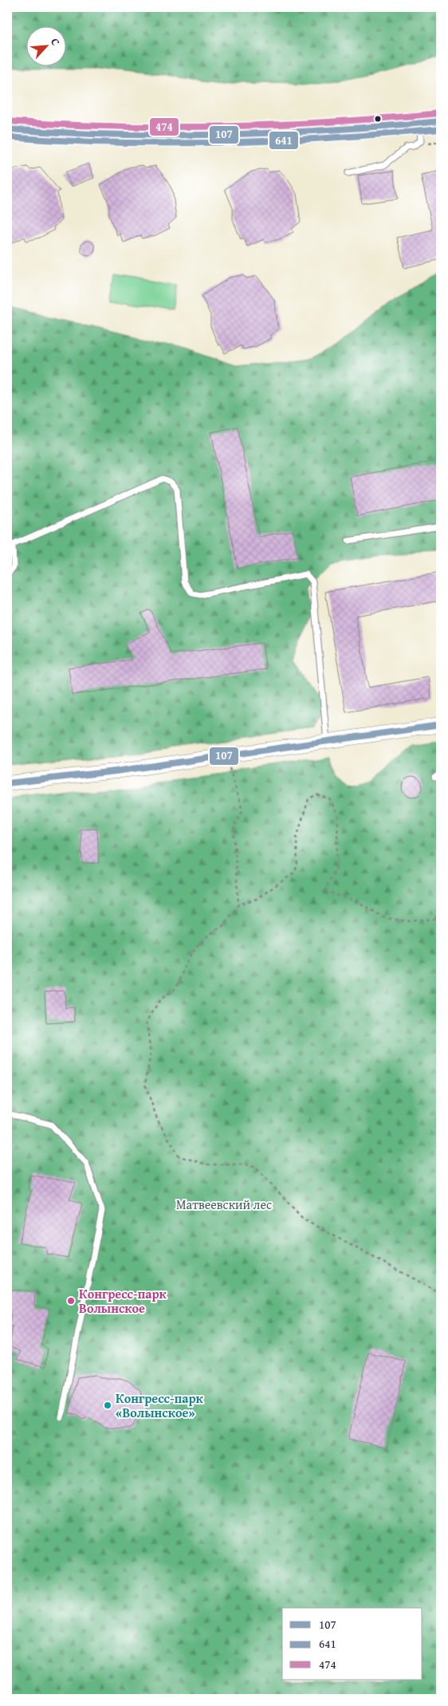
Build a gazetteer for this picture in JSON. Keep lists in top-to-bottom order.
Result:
{
  "parks": ["Матвеевский лес"],
  "places": ["Конгресс-парк Волынское", "Конгресс-парк «Волынское»"],
  "lines": ["transit line 474", "transit line 107", "transit line 641"],
  "legend": ["107", "641", "474"],
  "north": "top right"
}
